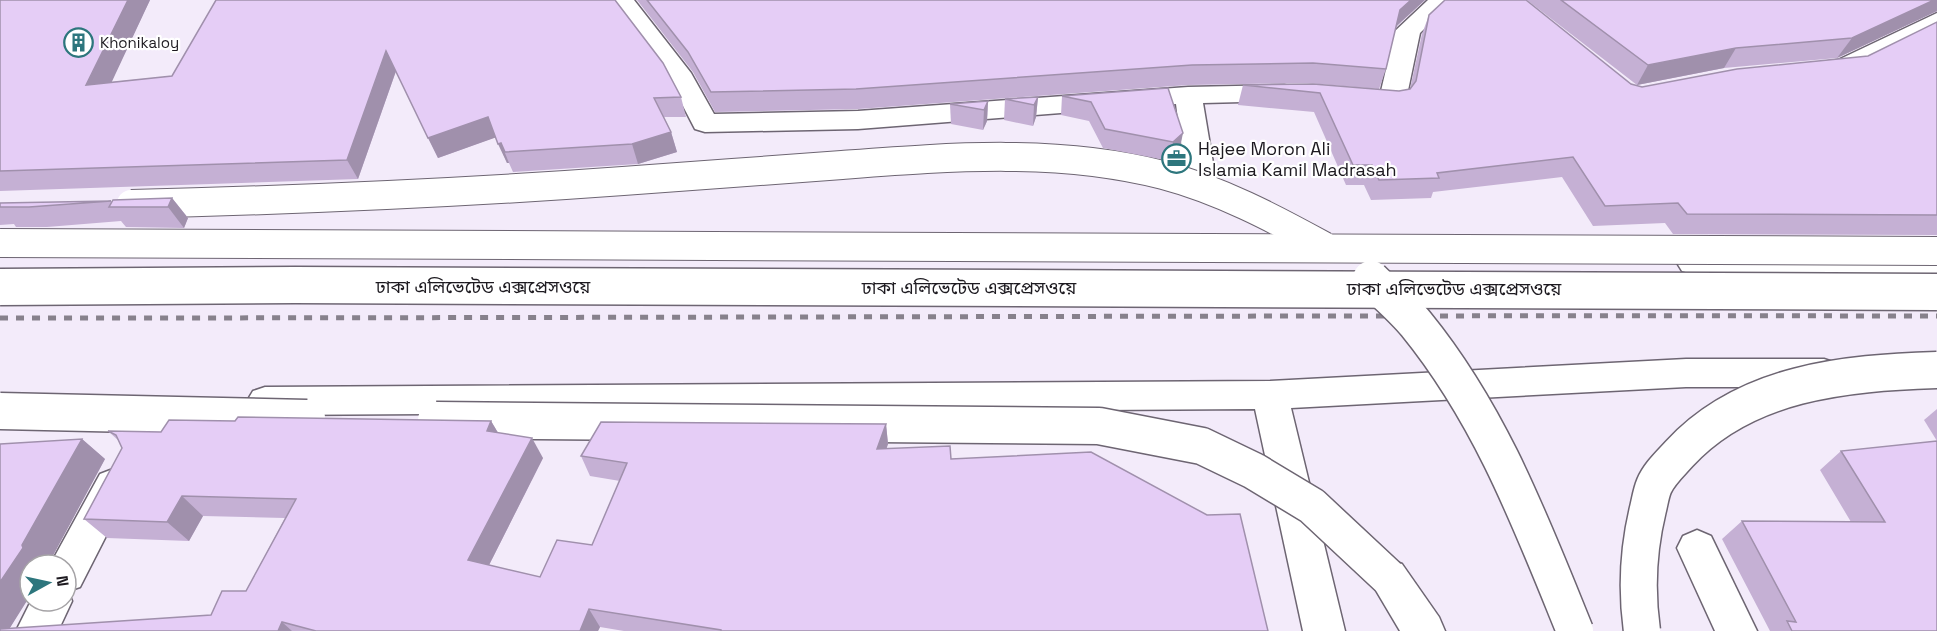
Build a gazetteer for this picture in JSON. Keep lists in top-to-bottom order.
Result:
{
  "streets": {
    "main road": ["ঢাকা এলিভেটেড এক্সপ্রেসওয়ে"]
  },
  "places": {
    "building": ["Khonikaloy"],
    "office": ["Hajee Moron Ali Islamia Kamil Madrasah"]
  },
  "north": "right"
}
